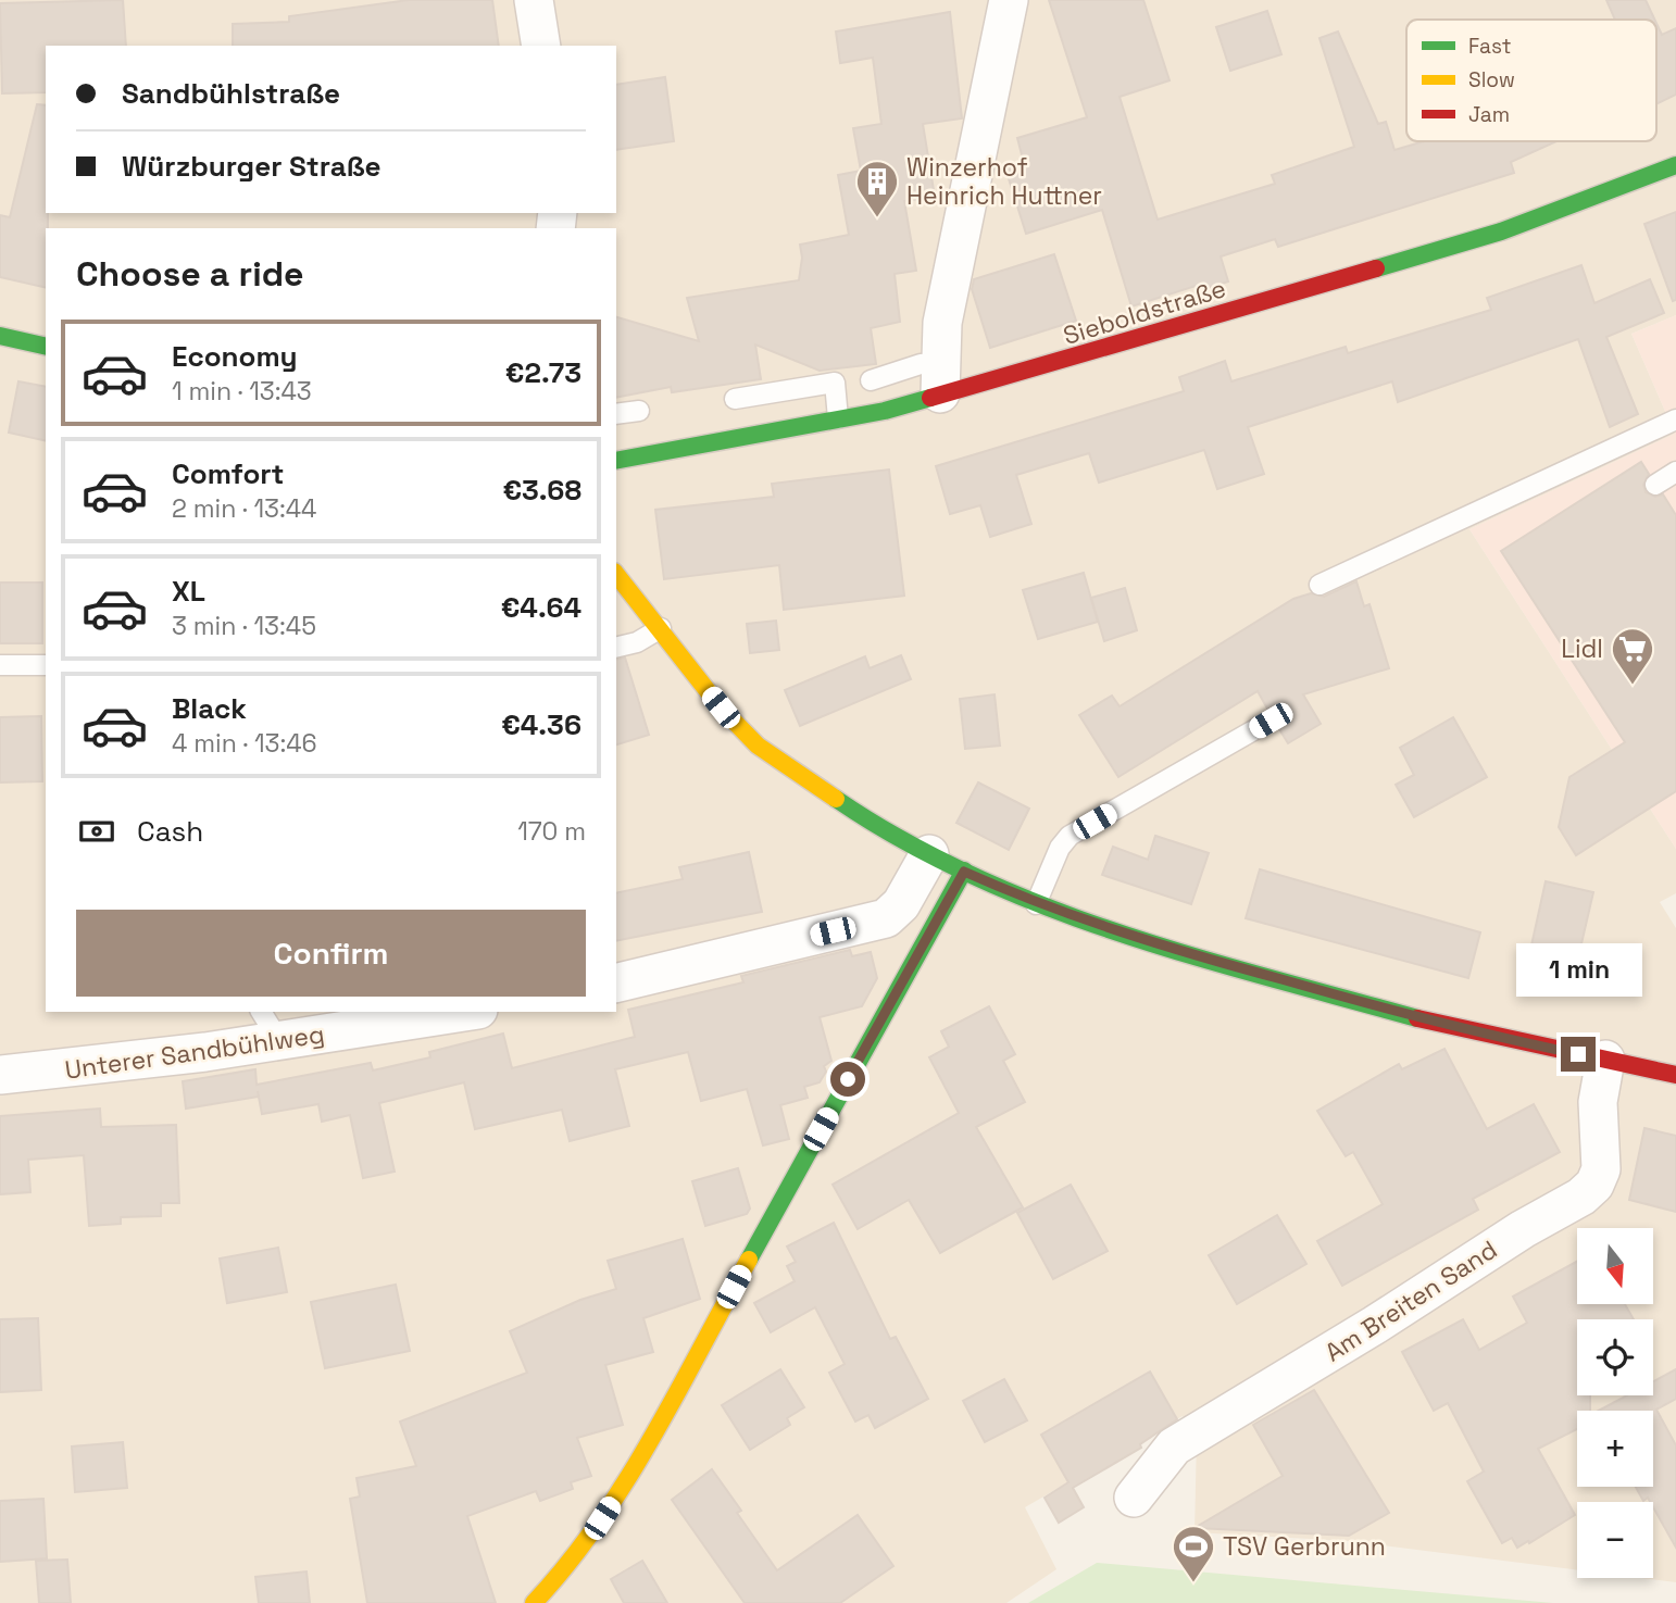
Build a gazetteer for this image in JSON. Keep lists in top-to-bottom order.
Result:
{
  "streets": {
    "street": ["Sieboldstraße", "Unterer Sandbühlweg", "Am Breiten Sand"]
  },
  "places": {
    "building": ["Winzerhof Heinrich Huttner"],
    "supermarket": ["Lidl"],
    "sports": ["TSV Gerbrunn"]
  },
  "legend": ["Fast", "Slow", "Jam"],
  "north": "bottom",
  "page": {
    "banner": ["Sandbühlstraße", "Würzburger Straße"],
    "heading": "Choose a ride",
    "list": [
      {
        "name": "Economy",
        "note": "1 min · 13:43",
        "value": "€2.73"
      },
      {
        "name": "Comfort",
        "note": "2 min · 13:44",
        "value": "€3.68"
      },
      {
        "name": "XL",
        "note": "3 min · 13:45",
        "value": "€4.64"
      },
      {
        "name": "Black",
        "note": "4 min · 13:46",
        "value": "€4.36"
      }
    ],
    "pay": ["Cash", "170 m"],
    "buttons": "Confirm",
    "bubble": "1 min",
    "map_buttons": ["+", "−"]
  }
}
